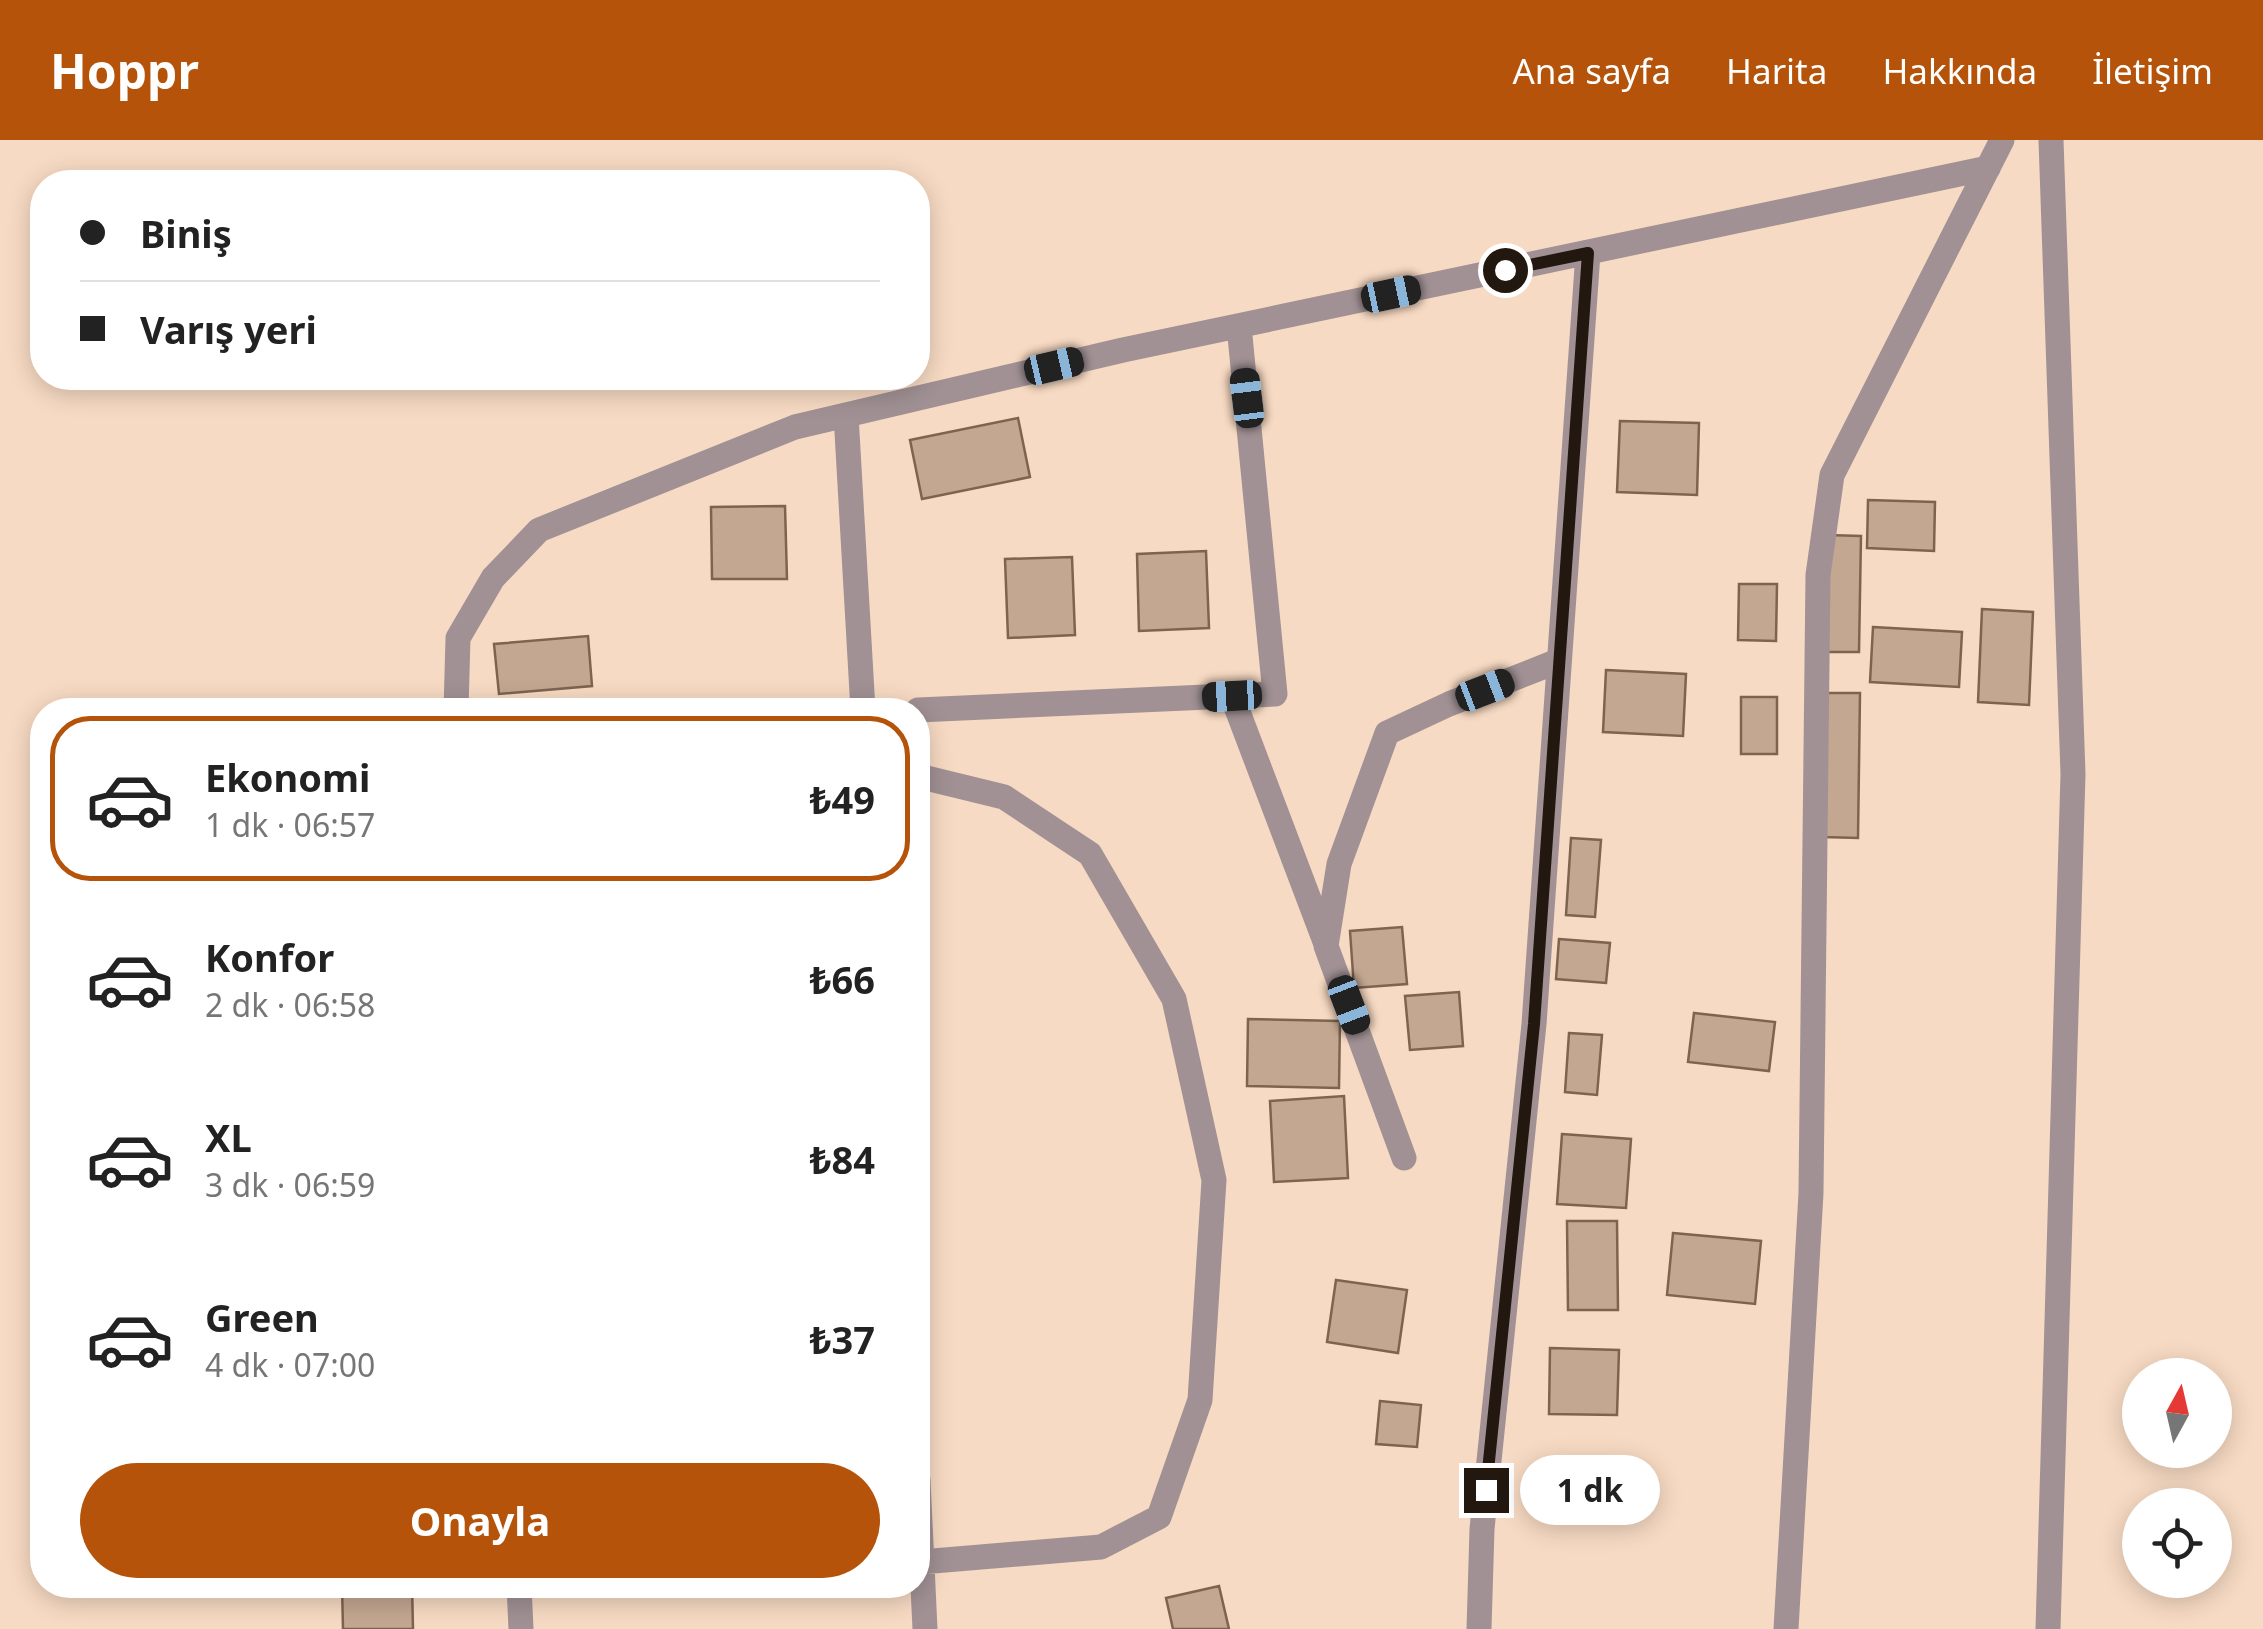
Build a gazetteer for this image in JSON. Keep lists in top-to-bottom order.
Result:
{
  "north": "top",
  "page": {
    "header": "Hoppr",
    "nav": [
      "Ana sayfa",
      "Harita",
      "Hakkında",
      "İletişim"
    ],
    "banner": ["Biniş", "Varış yeri"],
    "list": [
      {
        "name": "Ekonomi",
        "note": "1 dk · 06:57",
        "value": "₺49"
      },
      {
        "name": "Konfor",
        "note": "2 dk · 06:58",
        "value": "₺66"
      },
      {
        "name": "XL",
        "note": "3 dk · 06:59",
        "value": "₺84"
      },
      {
        "name": "Green",
        "note": "4 dk · 07:00",
        "value": "₺37"
      }
    ],
    "buttons": "Onayla",
    "bubble": "1 dk"
  }
}
